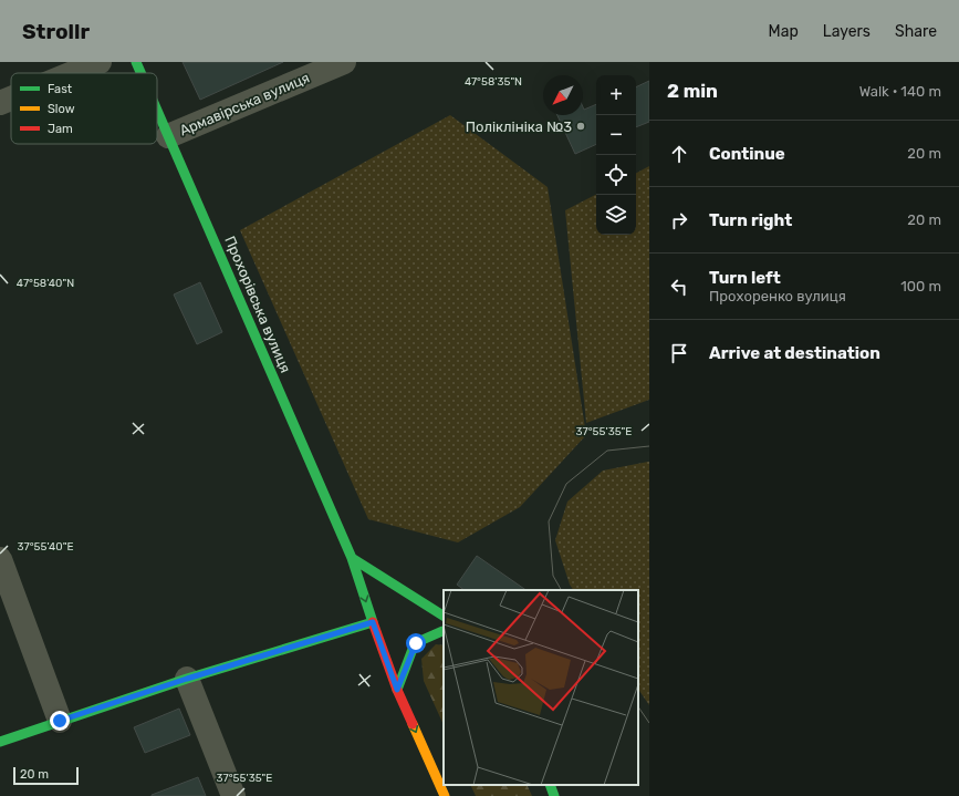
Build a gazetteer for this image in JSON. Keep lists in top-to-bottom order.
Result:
{
  "streets": {
    "street": ["Армавірська вулиця", "Прохорівська вулиця"]
  },
  "crossings": [
    ["Армавірська вулиця", "Прохорівська вулиця"]
  ],
  "places": ["Поліклініка №3"],
  "legend": ["Fast", "Slow", "Jam"],
  "scale_bar": "20 m",
  "north": "bottom left",
  "page": {
    "header": "Strollr",
    "nav": ["Map", "Layers", "Share"],
    "heading": ["2 min", "Walk · 140 m"],
    "map_buttons": ["+", "−"],
    "list": [
      ["Continue", "20 m"],
      ["Turn right", "20 m"],
      ["Turn left", "Прохоренко вулиця", "100 m"],
      "Arrive at destination"
    ],
    "scale": "20 m"
  },
  "coordinates": [
    "47°58'35\"N",
    "47°58'40\"N",
    "37°55'35\"E",
    "37°55'40\"E"
  ]
}
